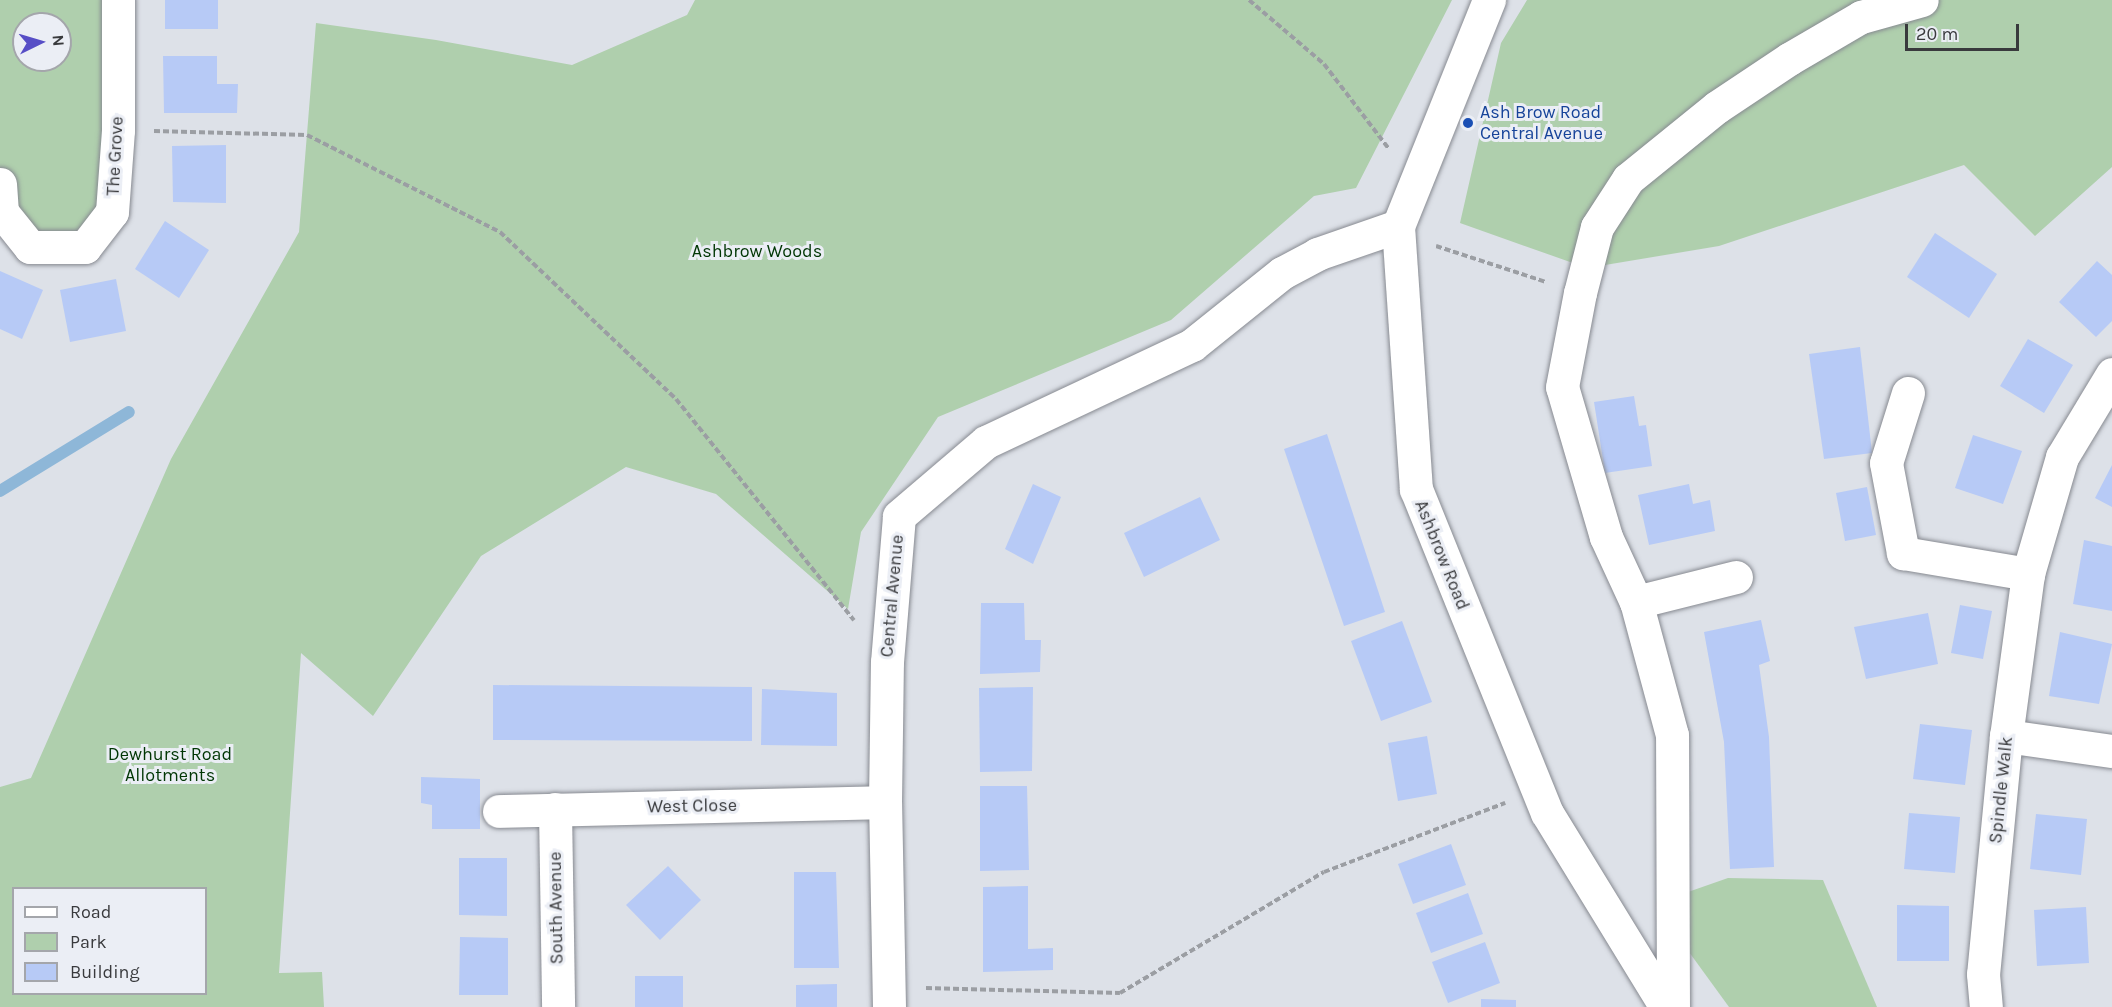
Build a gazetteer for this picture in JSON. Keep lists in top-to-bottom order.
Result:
{
  "streets": {
    "street": [
      "The Grove",
      "Ashbrow Road",
      "Central Avenue",
      "Spindle Walk",
      "West Close",
      "South Avenue"
    ]
  },
  "crossings": [
    ["Ashbrow Road", "Central Avenue"],
    ["Central Avenue", "West Close"],
    ["West Close", "South Avenue"]
  ],
  "parks": ["Ashbrow Woods", "Dewhurst Road Allotments"],
  "places": ["Ash Brow Road Central Avenue"],
  "legend": ["Road", "Park", "Building"],
  "scale_bar": "20 m",
  "north": "right"
}
